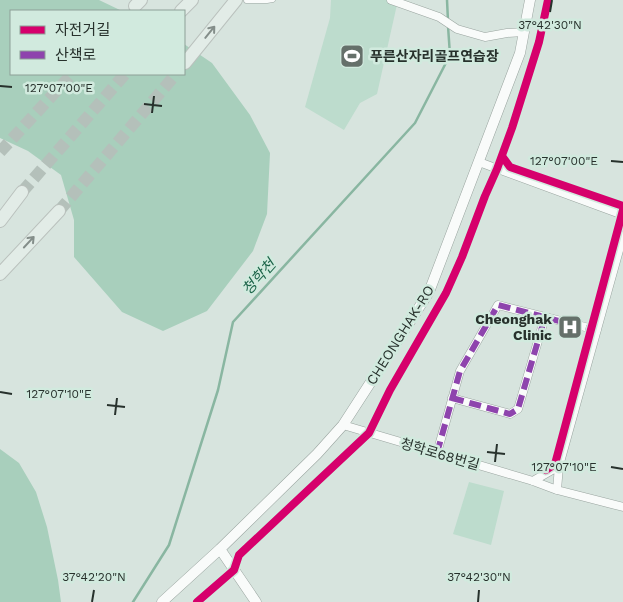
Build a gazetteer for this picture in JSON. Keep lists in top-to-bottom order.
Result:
{
  "streets": {
    "street": ["CHEONGHAK-RO", "청학로68번길"]
  },
  "crossings": [
    ["CHEONGHAK-RO", "청학로68번길"]
  ],
  "water": ["청학천"],
  "places": {
    "sports": ["푸른산자리골프연습장"],
    "hospital": ["Cheonghak Clinic"]
  },
  "legend": ["자전거길", "산책로"],
  "coordinates": [
    "37°42'30\"N",
    "127°07'00\"E",
    "127°07'10\"E",
    "37°42'20\"N"
  ]
}
